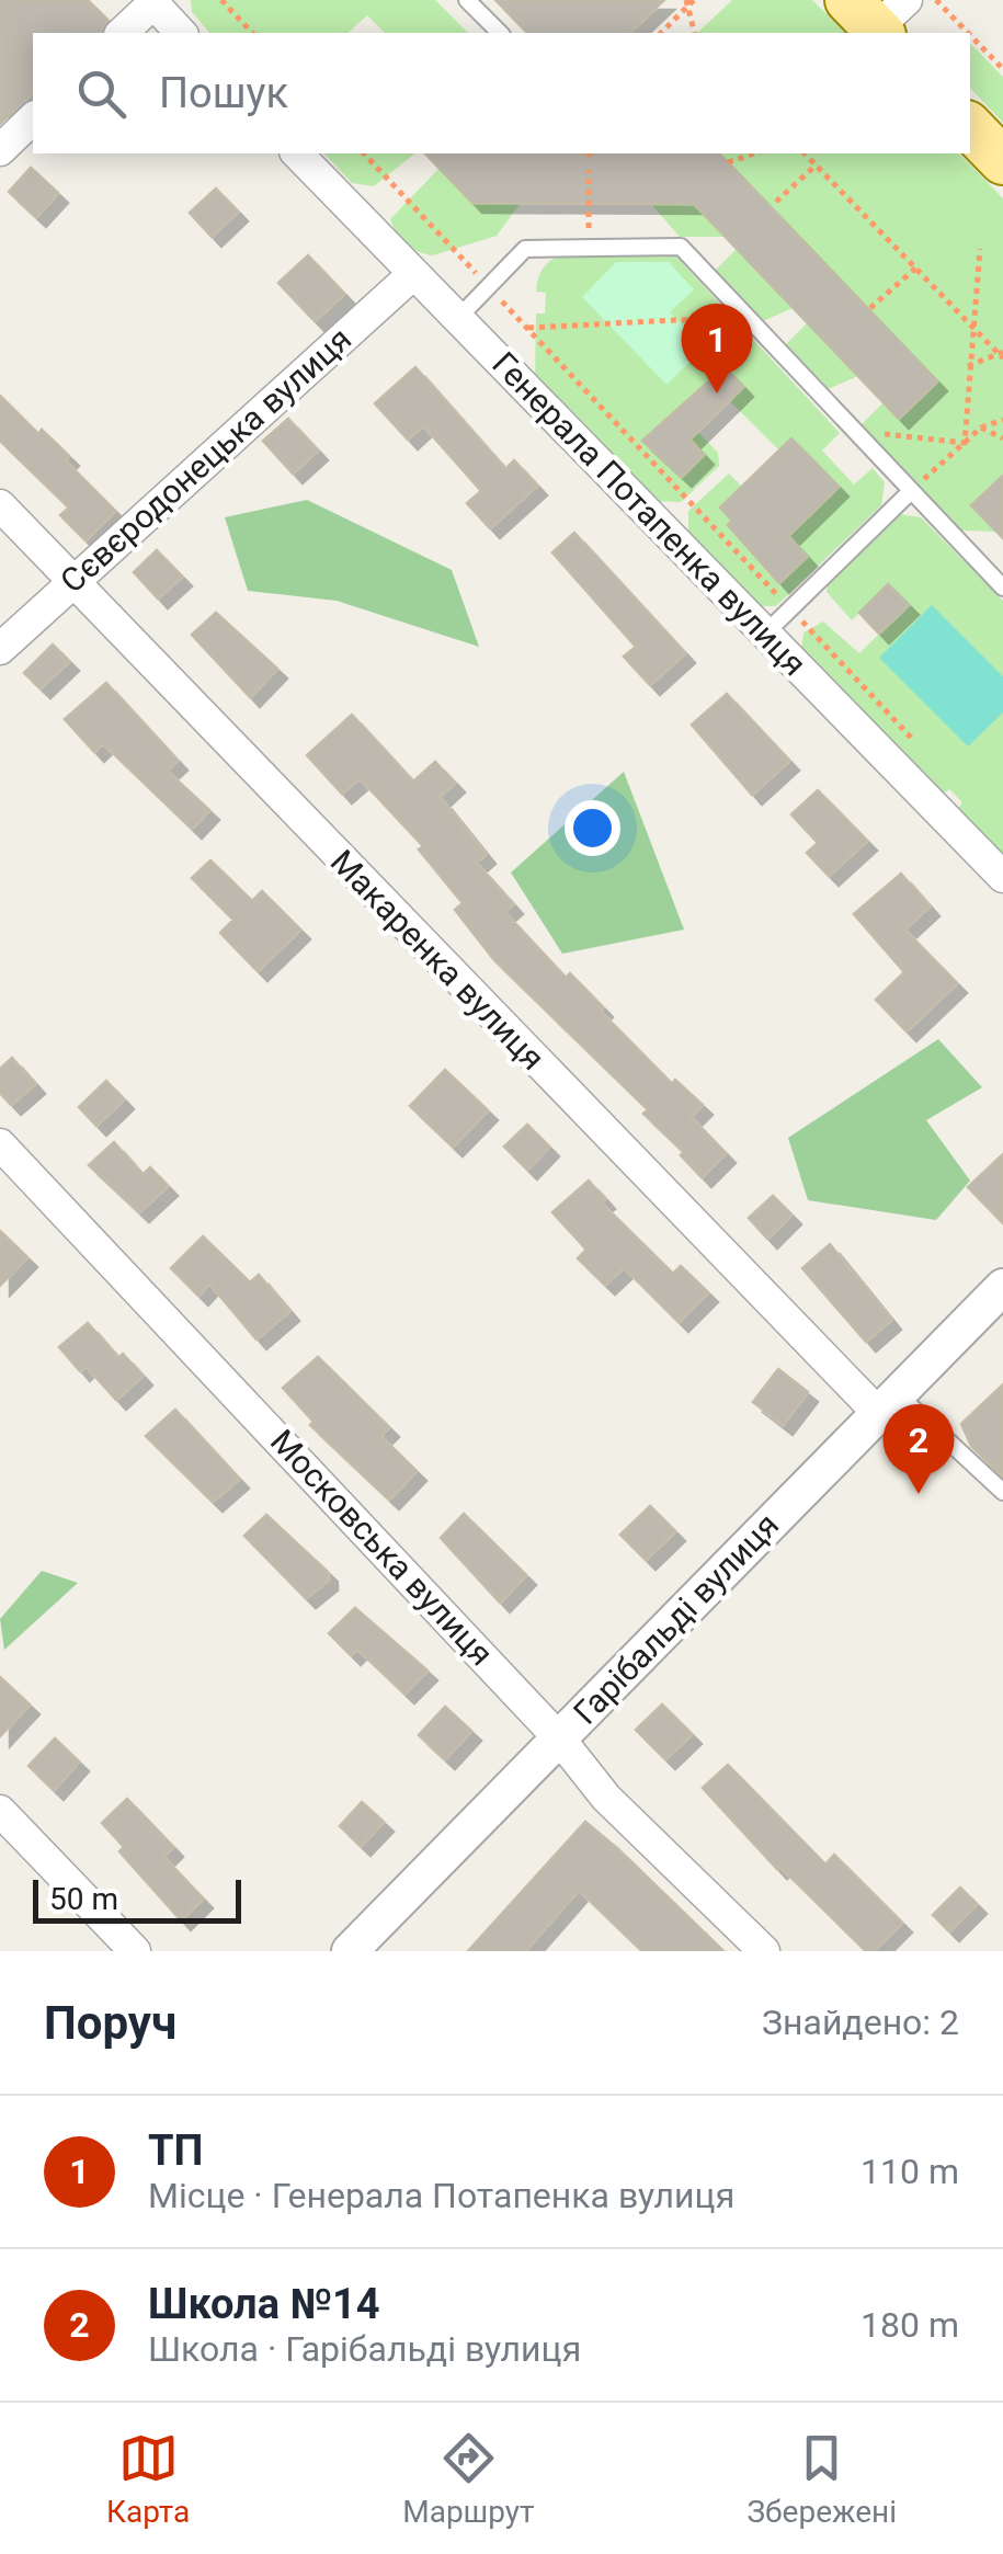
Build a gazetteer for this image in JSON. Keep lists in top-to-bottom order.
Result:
{
  "streets": {
    "street": [
      "Сєвєродонецька вулиця",
      "Генерала Потапенка вулиця",
      "Макаренка вулиця",
      "Московська вулиця",
      "Гарібальді вулиця"
    ]
  },
  "crossings": [
    ["Сєвєродонецька вулиця", "Генерала Потапенка вулиця"],
    ["Сєвєродонецька вулиця", "Макаренка вулиця"],
    ["Макаренка вулиця", "Гарібальді вулиця"],
    ["Московська вулиця", "Гарібальді вулиця"]
  ],
  "scale_bar": "50 m",
  "page": {
    "search": "Пошук",
    "pins": ["1", "2"],
    "scale": "50 m",
    "heading": ["Поруч", "Знайдено: 2"],
    "list": [
      {
        "mark": "1",
        "name": "ТП",
        "note": "Місце · Генерала Потапенка вулиця",
        "value": "110 m"
      },
      {
        "mark": "2",
        "name": "Школа №14",
        "note": "Школа · Гарібальді вулиця",
        "value": "180 m"
      }
    ],
    "nav": ["Карта", "Маршрут", "Збережені"]
  }
}
